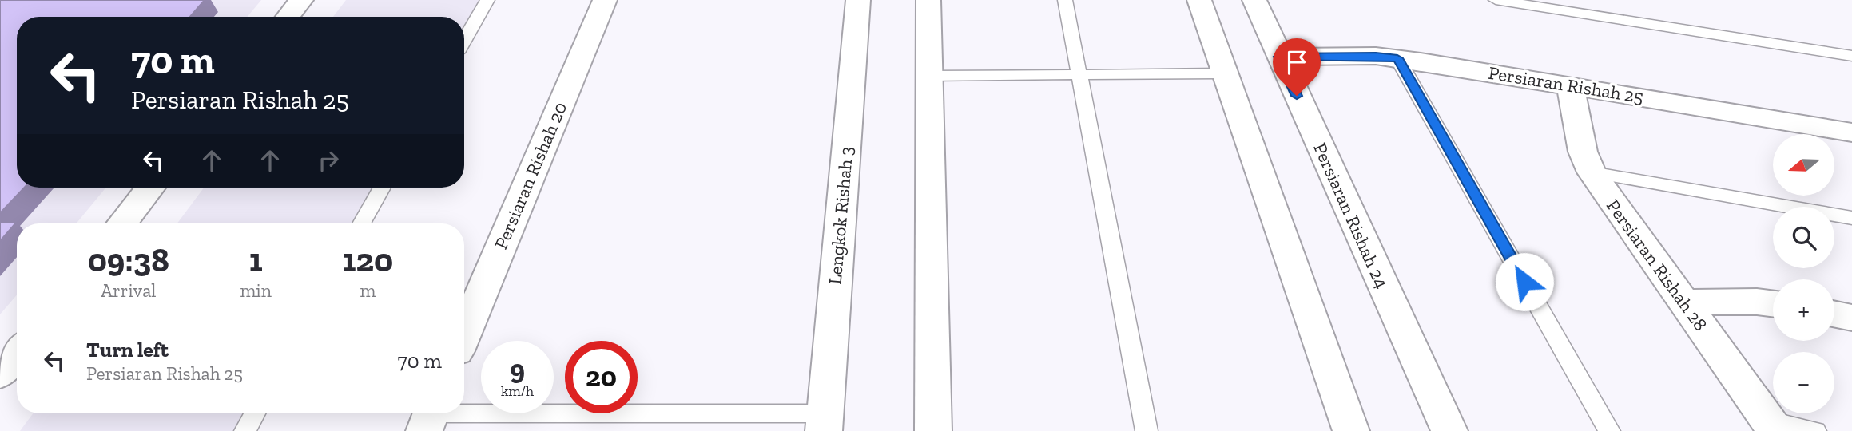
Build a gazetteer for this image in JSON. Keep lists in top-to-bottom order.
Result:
{
  "streets": {
    "street": [
      "Persiaran Rishah 25",
      "Persiaran Rishah 20",
      "Lengkok Rishah 3",
      "Persiaran Rishah 24",
      "Persiaran Rishah 28"
    ]
  },
  "crossings": [
    ["Persiaran Rishah 25", "Persiaran Rishah 24"],
    ["Persiaran Rishah 25", "Persiaran Rishah 28"]
  ],
  "north": "left",
  "page": {
    "turn": ["70 m", "Persiaran Rishah 25"],
    "map_buttons": ["+", "−"],
    "eta": [
      "09:38",
      "Arrival",
      "1",
      "min",
      "120",
      "m"
    ],
    "list": [
      {
        "name": "Turn left",
        "note": "Persiaran Rishah 25",
        "value": "70 m"
      }
    ],
    "speed": "9 km/h",
    "limit": "20"
  }
}
